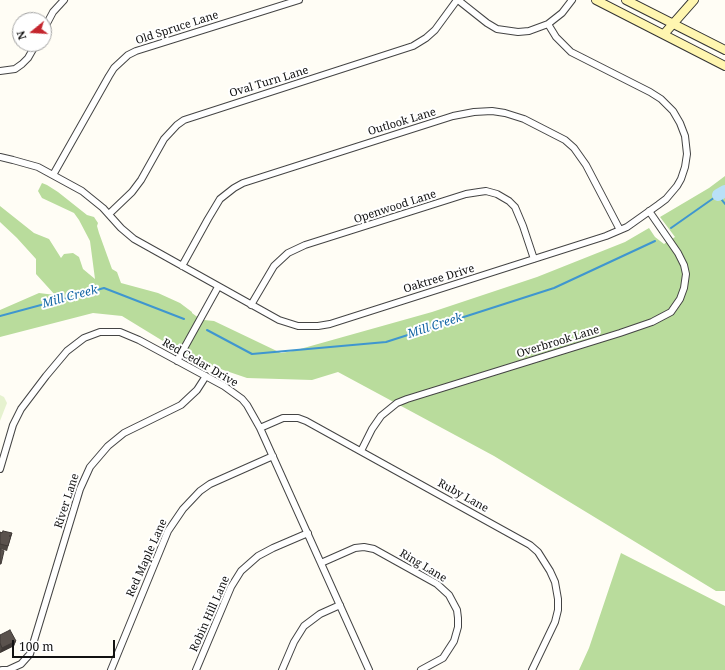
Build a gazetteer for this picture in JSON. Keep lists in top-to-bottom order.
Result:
{
  "streets": {
    "street": [
      "Old Spruce Lane",
      "Oval Turn Lane",
      "Outlook Lane",
      "Openwood Lane",
      "Oaktree Drive",
      "Overbrook Lane",
      "Red Cedar Drive",
      "Ruby Lane",
      "River Lane",
      "Red Maple Lane",
      "Ring Lane",
      "Robin Hill Lane"
    ]
  },
  "crossings": [
    ["Old Spruce Lane", "Oaktree Drive"],
    ["Oval Turn Lane", "Oaktree Drive"],
    ["Outlook Lane", "Oaktree Drive"],
    ["Openwood Lane", "Oaktree Drive"],
    ["Oaktree Drive", "Overbrook Lane"],
    ["Overbrook Lane", "Ruby Lane"],
    ["Red Cedar Drive", "Ruby Lane"],
    ["Red Cedar Drive", "River Lane"],
    ["Red Cedar Drive", "Red Maple Lane"],
    ["Red Cedar Drive", "Ring Lane"],
    ["Red Cedar Drive", "Robin Hill Lane"]
  ],
  "water": ["Mill Creek"],
  "scale_bar": "100 m",
  "north": "left"
}
